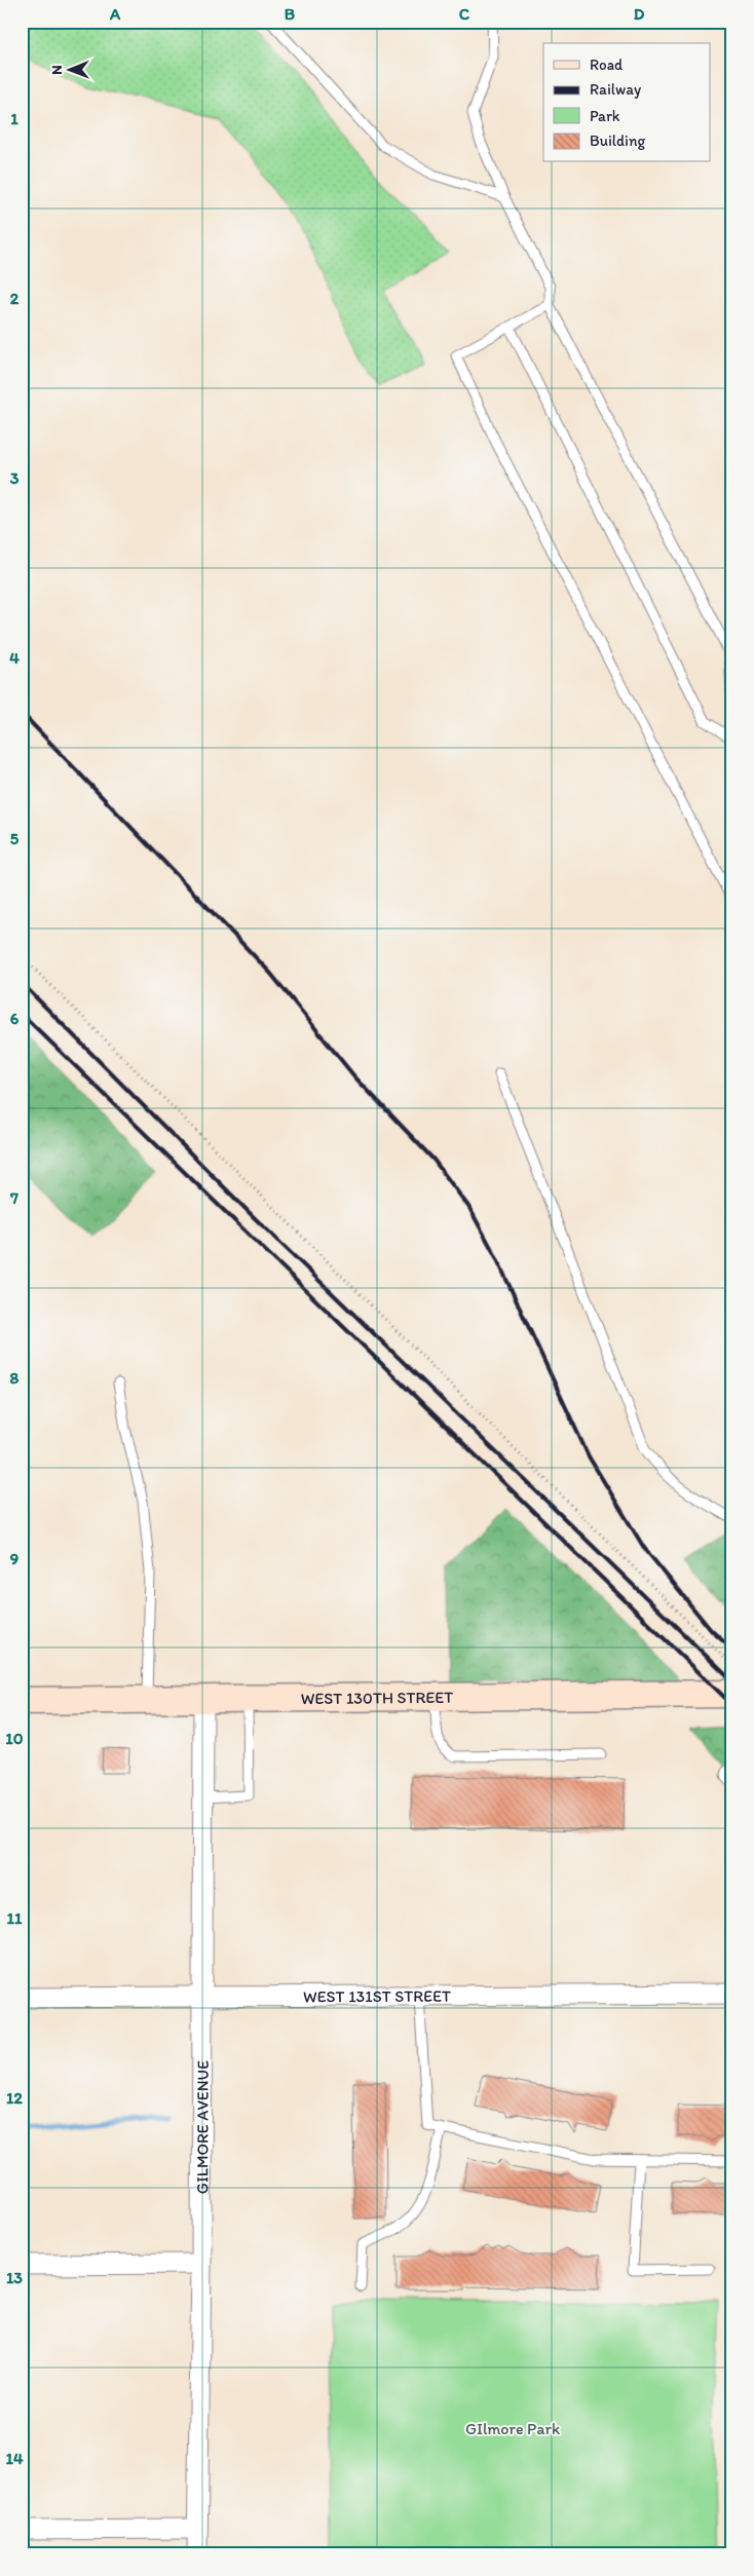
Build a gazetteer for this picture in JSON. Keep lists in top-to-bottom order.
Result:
{
  "streets": {
    "main road": ["WEST 130TH STREET"],
    "street": ["WEST 131ST STREET", "GILMORE AVENUE"]
  },
  "crossings": [
    ["WEST 130TH STREET", "GILMORE AVENUE"],
    ["WEST 131ST STREET", "GILMORE AVENUE"]
  ],
  "parks": ["GIlmore Park"],
  "legend": [
    "Road",
    "Railway",
    "Park",
    "Building"
  ],
  "north": "left",
  "grid": {
    "columns": [
      "A",
      "B",
      "C",
      "D"
    ],
    "rows": [
      "1",
      "2",
      "3",
      "4",
      "5",
      "6",
      "7",
      "8",
      "9",
      "10",
      "11",
      "12",
      "13",
      "14"
    ]
  }
}
